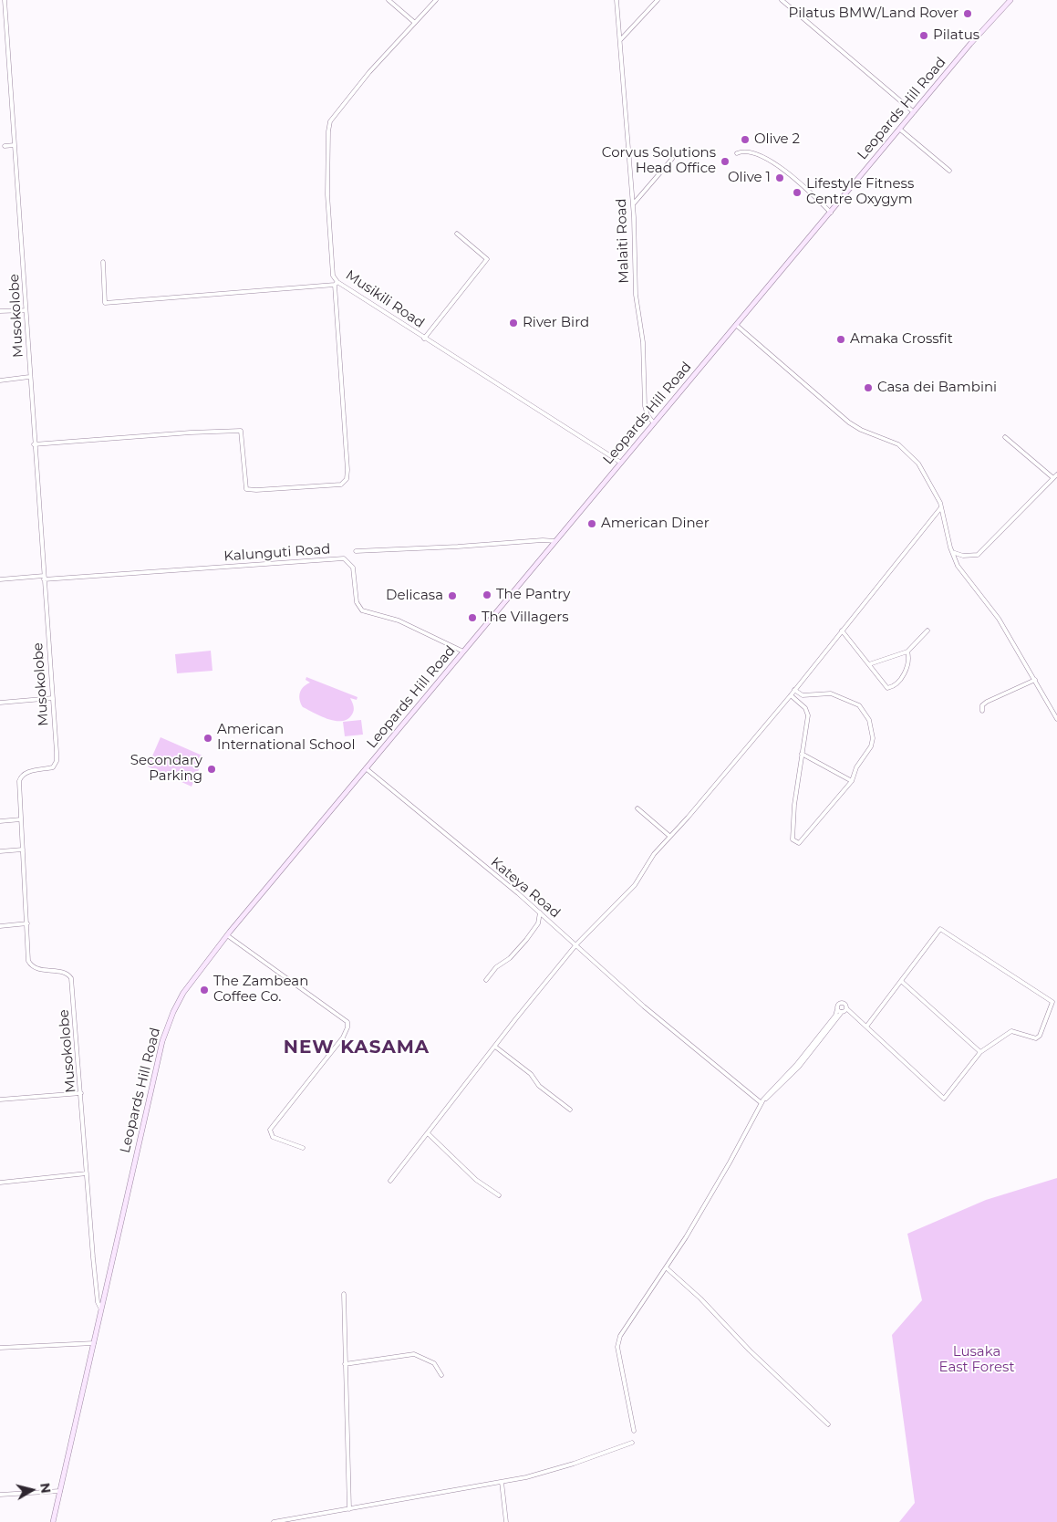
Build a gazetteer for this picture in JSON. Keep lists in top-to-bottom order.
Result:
{
  "streets": {
    "main road": ["Leopards Hill Road"],
    "street": [
      "Malaiti Road",
      "Musikili Road",
      "Musokolobe",
      "Kalunguti Road",
      "Kateya Road"
    ]
  },
  "crossings": [
    ["Leopards Hill Road", "Malaiti Road"],
    ["Leopards Hill Road", "Musikili Road"],
    ["Leopards Hill Road", "Musokolobe"],
    ["Leopards Hill Road", "Kalunguti Road"],
    ["Leopards Hill Road", "Kateya Road"],
    ["Musokolobe", "Kalunguti Road"]
  ],
  "districts": ["NEW KASAMA"],
  "parks": ["Lusaka East Forest"],
  "places": [
    "Pilatus BMW/Land Rover",
    "Pilatus",
    "Olive 2",
    "Corvus Solutions Head Office",
    "Olive 1",
    "Lifestyle Fitness Centre Oxygym",
    "River Bird",
    "Amaka Crossfit",
    "Casa dei Bambini",
    "American Diner",
    "The Pantry",
    "Delicasa",
    "The Villagers",
    "American International School",
    "Secondary Parking",
    "The Zambean Coffee Co."
  ],
  "north": "right"
}
